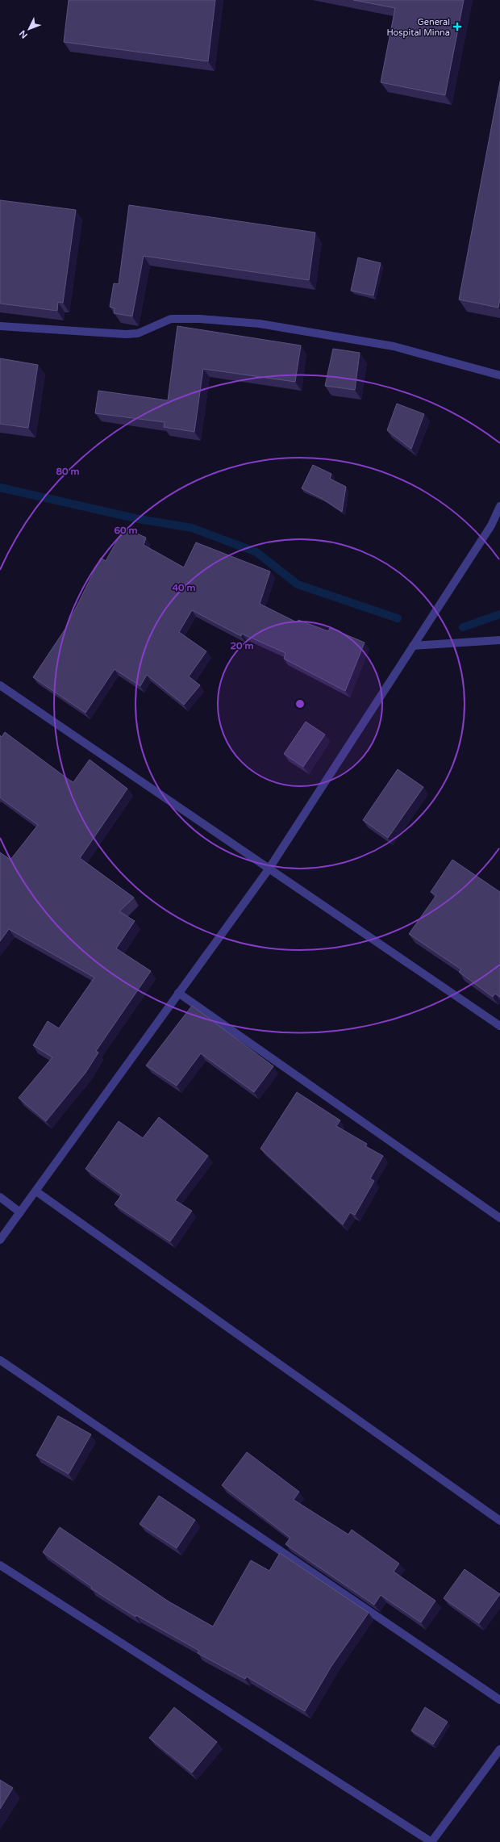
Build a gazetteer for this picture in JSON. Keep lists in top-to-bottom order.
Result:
{
  "places": {
    "health": ["General Hospital Minna"]
  },
  "north": "bottom left",
  "rings": [
    "80 m",
    "60 m",
    "40 m",
    "20 m"
  ]
}
